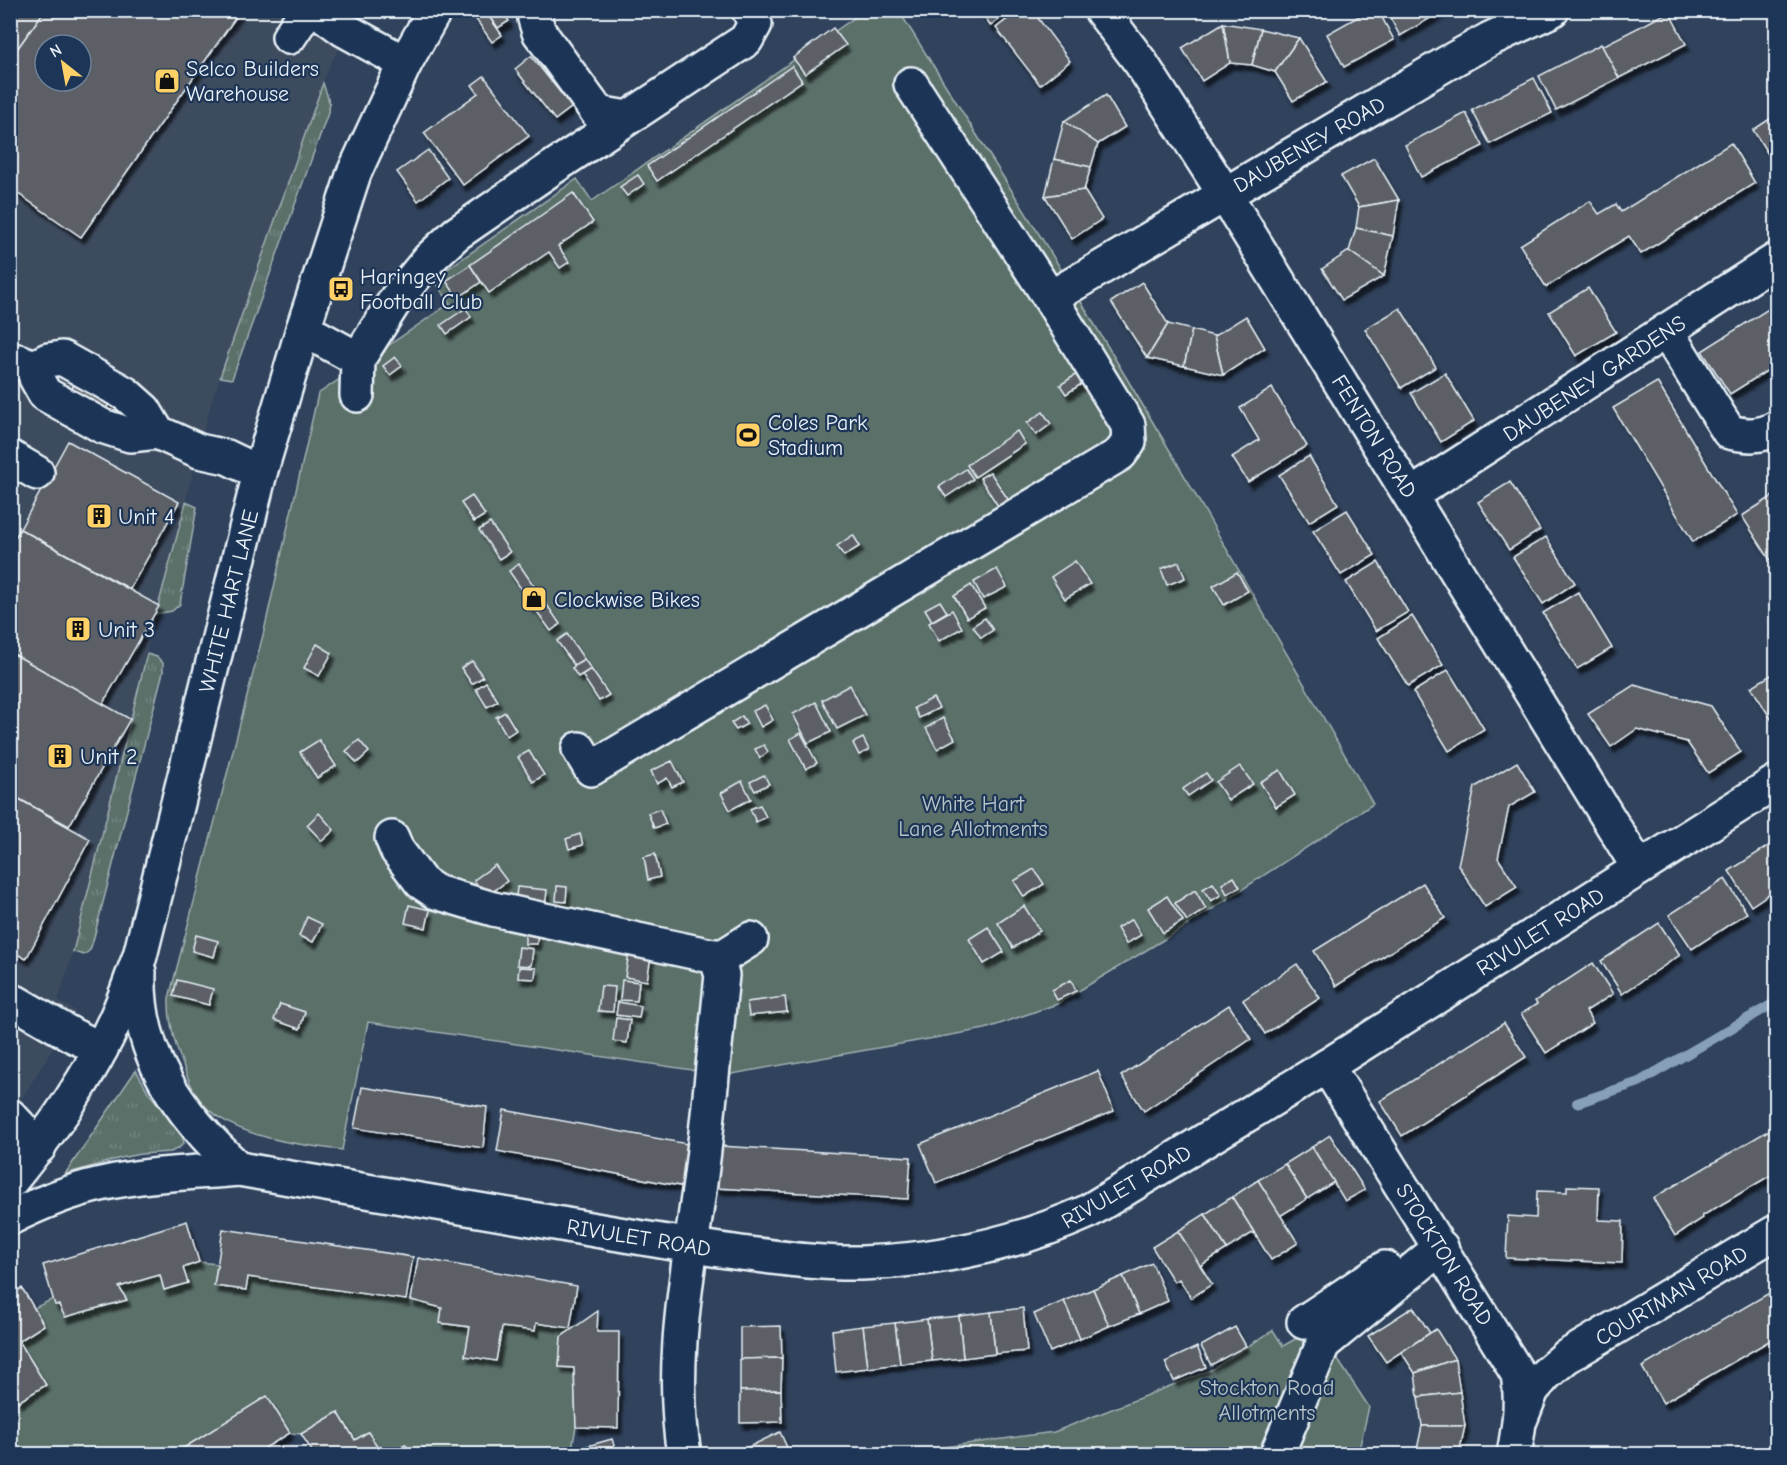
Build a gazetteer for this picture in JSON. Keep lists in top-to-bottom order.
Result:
{
  "streets": {
    "street": [
      "DAUBENEY ROAD",
      "DAUBENEY GARDENS",
      "FENTON ROAD",
      "WHITE HART LANE",
      "RIVULET ROAD",
      "STOCKTON ROAD",
      "COURTMAN ROAD"
    ]
  },
  "crossings": [
    ["DAUBENEY ROAD", "FENTON ROAD"],
    ["DAUBENEY GARDENS", "FENTON ROAD"],
    ["FENTON ROAD", "RIVULET ROAD"],
    ["RIVULET ROAD", "STOCKTON ROAD"],
    ["STOCKTON ROAD", "COURTMAN ROAD"]
  ],
  "parks": ["White Hart Lane Allotments", "Stockton Road Allotments"],
  "places": {
    "shop": ["Selco Builders Warehouse", "Clockwise Bikes"],
    "bus stop": ["Haringey Football Club"],
    "sports": ["Coles Park Stadium"],
    "building": ["Unit 4", "Unit 3", "Unit 2"]
  },
  "north": "top left"
}
